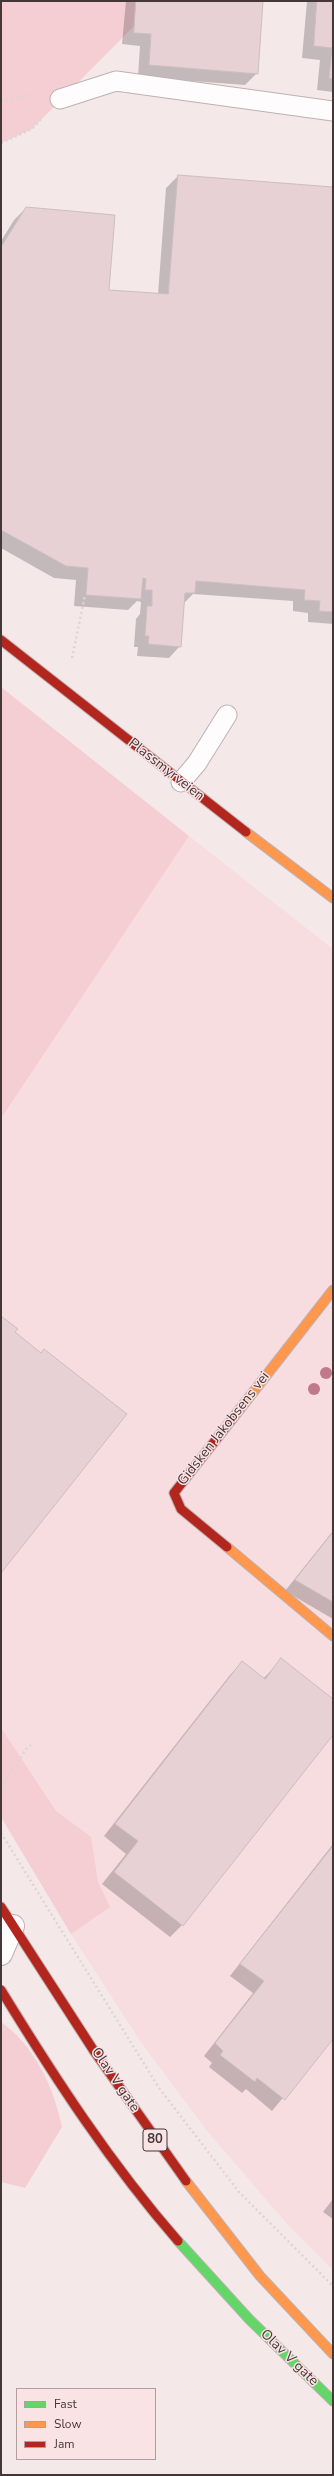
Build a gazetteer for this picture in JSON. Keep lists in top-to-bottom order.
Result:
{
  "streets": {
    "main road": [
      "Plassmyrveien",
      "Gidsken Jakobsens vei",
      "Olav V gate",
      "80"
    ]
  },
  "legend": ["Fast", "Slow", "Jam"]
}
